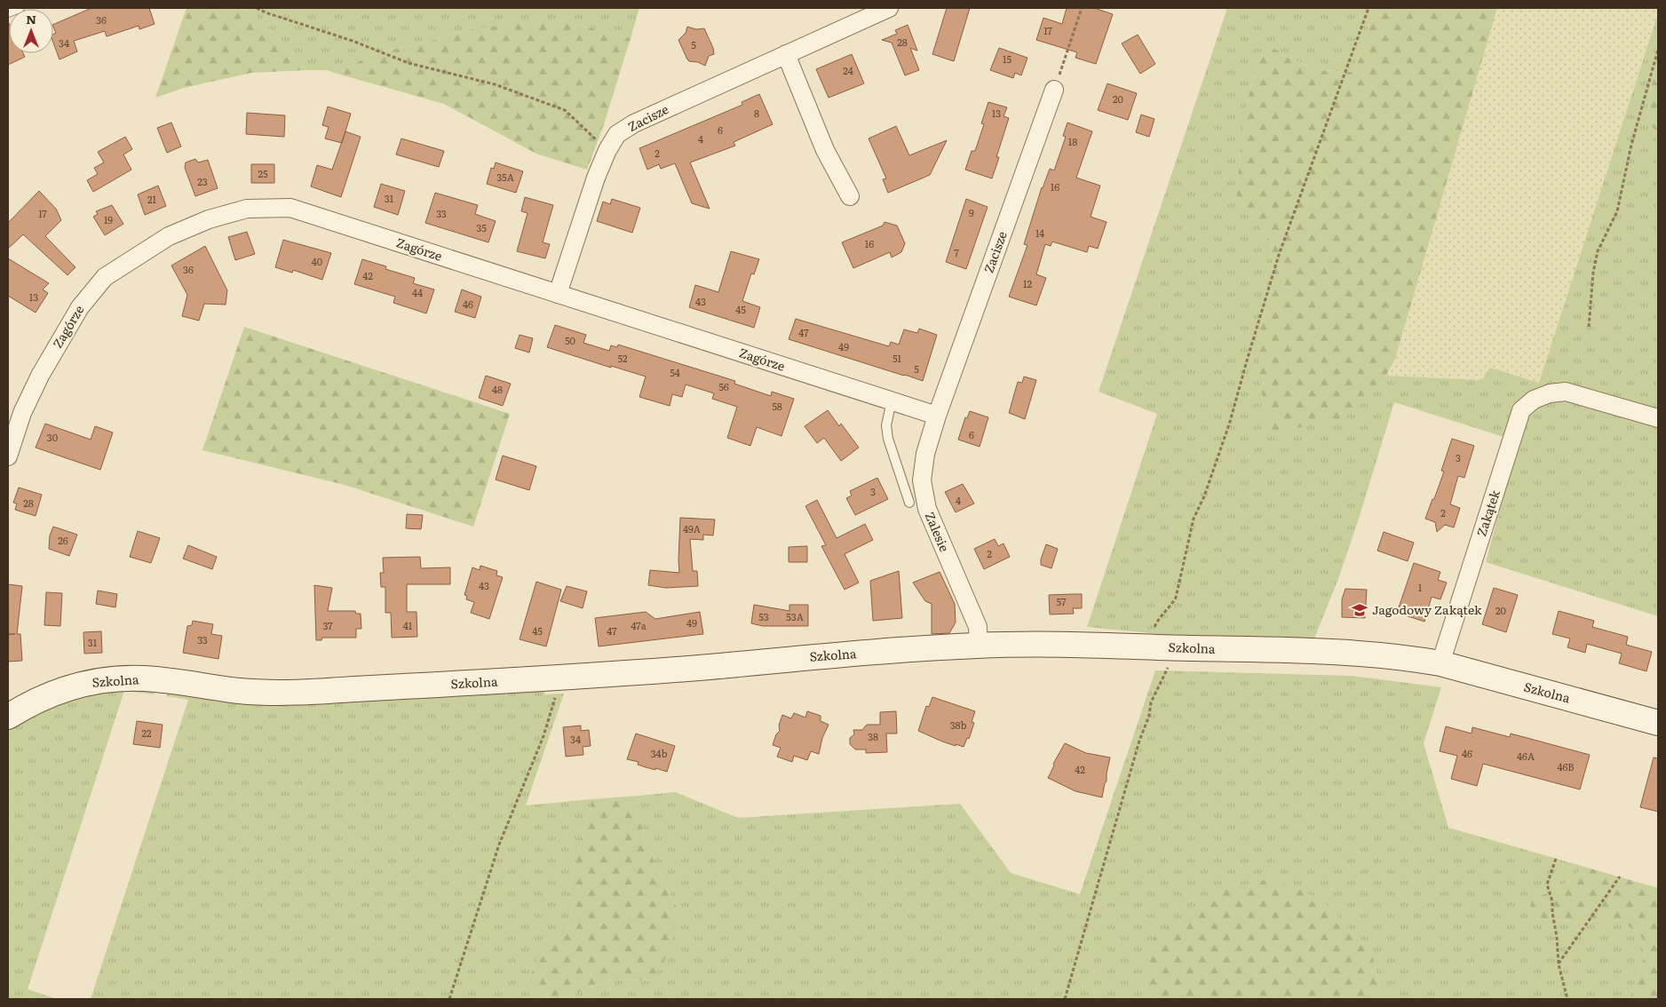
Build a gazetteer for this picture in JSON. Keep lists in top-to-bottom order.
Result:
{
  "streets": {
    "street": [
      "Zacisze",
      "Zagórze",
      "Zakątek",
      "Zalesie",
      "Szkolna"
    ]
  },
  "crossings": [
    ["Zacisze", "Zagórze"],
    ["Zacisze", "Zalesie"],
    ["Zagórze", "Zalesie"],
    ["Zakątek", "Szkolna"],
    ["Zalesie", "Szkolna"]
  ],
  "places": {
    "school or university": ["Jagodowy Zakątek"]
  },
  "house_numbers": [
    "36",
    "17",
    "28",
    "34",
    "5",
    "15",
    "24",
    "20",
    "8",
    "13",
    "6",
    "4",
    "18",
    "2",
    "25",
    "35A",
    "23",
    "16",
    "31",
    "21",
    "9",
    "17",
    "33",
    "19",
    "35",
    "14",
    "16",
    "7",
    "40",
    "36",
    "42",
    "12",
    "44",
    "13",
    "43",
    "46",
    "45",
    "47",
    "50",
    "49",
    "52",
    "51",
    "5",
    "54",
    "56",
    "48",
    "58",
    "6",
    "30",
    "3",
    "3",
    "4",
    "28",
    "2",
    "49A",
    "26",
    "2",
    "43",
    "1",
    "57",
    "20",
    "53",
    "53A",
    "49",
    "37",
    "41",
    "47a",
    "45",
    "47",
    "33",
    "31",
    "38b",
    "22",
    "38",
    "34",
    "34b",
    "46",
    "46A",
    "46B",
    "42"
  ],
  "north": "top"
}
